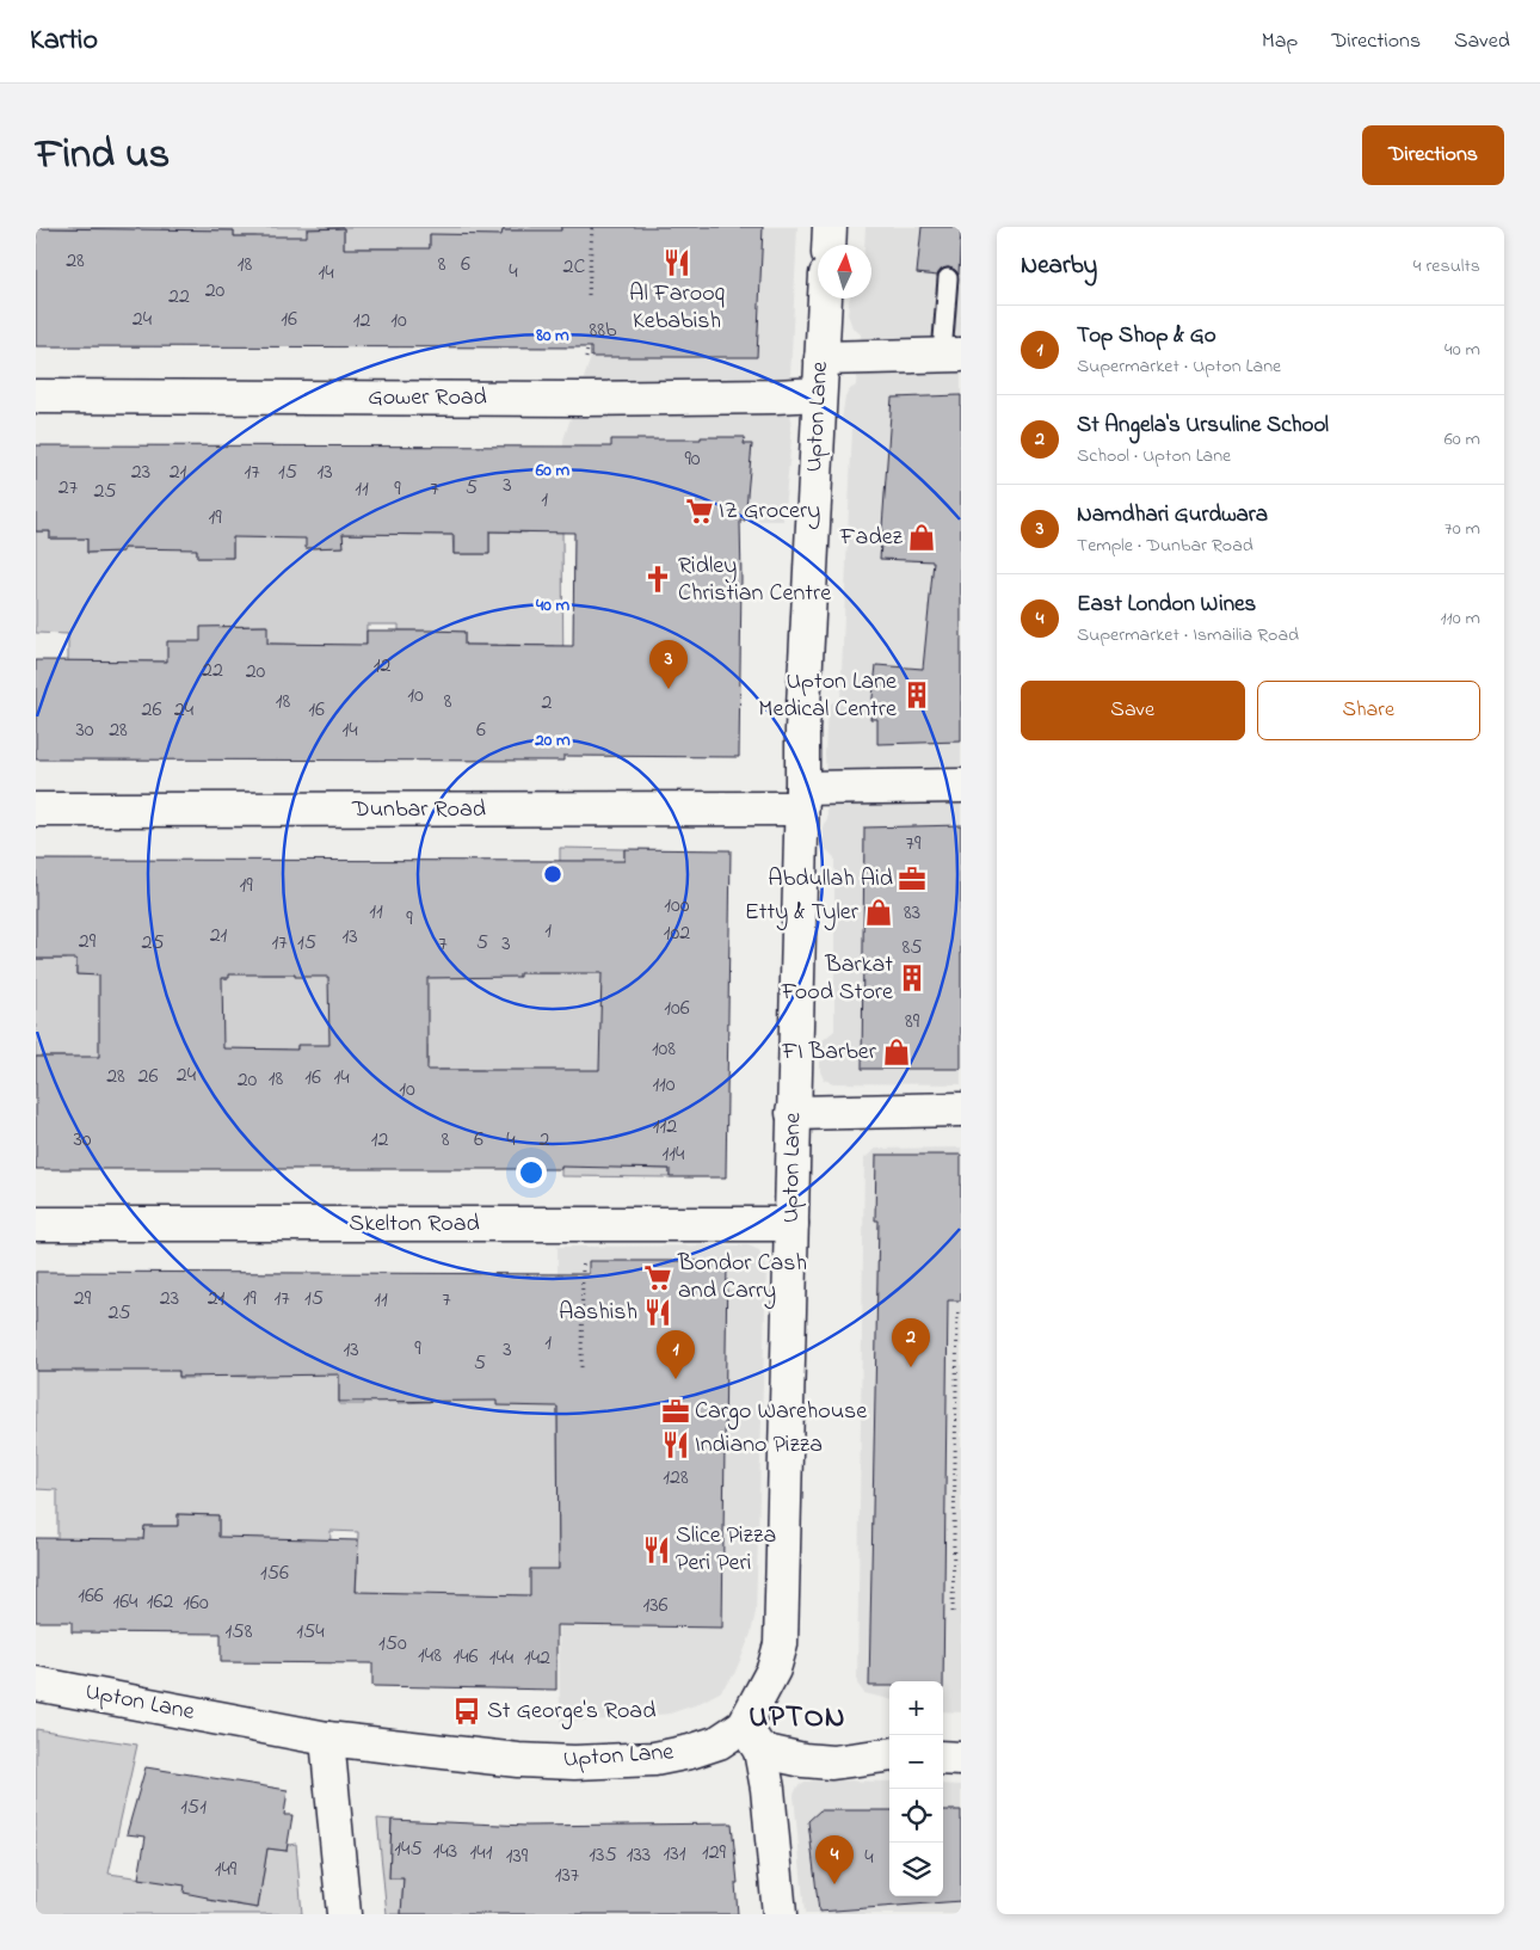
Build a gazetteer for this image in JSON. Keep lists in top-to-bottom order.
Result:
{
  "streets": {
    "street": [
      "Gower Road",
      "Upton Lane",
      "Dunbar Road",
      "Skelton Road"
    ]
  },
  "crossings": [
    ["Gower Road", "Upton Lane"],
    ["Upton Lane", "Dunbar Road"],
    ["Upton Lane", "Skelton Road"]
  ],
  "districts": ["UPTON"],
  "places": {
    "restaurant": [
      "Al Farooq Kebabish",
      "Aashish",
      "Indiano Pizza",
      "Slice Pizza Peri Peri"
    ],
    "supermarket": ["IZ Grocery", "Bondor Cash and Carry"],
    "shop": ["Fadez", "Etty & Tyler", "FI Barber"],
    "church": ["Ridley Christian Centre"],
    "building": ["Upton Lane Medical Centre", "Barkat Food Store"],
    "office": ["Abdullah Aid", "Cargo Warehouse"],
    "bus stop": ["St George's Road"]
  },
  "house_numbers": [
    "28",
    "18",
    "8",
    "6",
    "2C",
    "4",
    "14",
    "20",
    "22",
    "24",
    "16",
    "12",
    "10",
    "88b",
    "90",
    "23",
    "21",
    "17",
    "15",
    "13",
    "3",
    "27",
    "5",
    "11",
    "9",
    "7",
    "25",
    "1",
    "19",
    "12",
    "22",
    "20",
    "10",
    "18",
    "8",
    "2",
    "26",
    "24",
    "16",
    "30",
    "28",
    "14",
    "6",
    "79",
    "19",
    "100",
    "11",
    "83",
    "9",
    "1",
    "102",
    "21",
    "13",
    "29",
    "25",
    "17",
    "15",
    "5",
    "7",
    "3",
    "85",
    "106",
    "89",
    "108",
    "24",
    "28",
    "26",
    "16",
    "14",
    "18",
    "20",
    "110",
    "10",
    "112",
    "30",
    "12",
    "8",
    "6",
    "4",
    "2",
    "114",
    "29",
    "23",
    "21",
    "19",
    "17",
    "15",
    "11",
    "7",
    "25",
    "1",
    "9",
    "13",
    "3",
    "5",
    "128",
    "156",
    "166",
    "164",
    "162",
    "160",
    "136",
    "158",
    "154",
    "150",
    "148",
    "146",
    "144",
    "142",
    "151",
    "145",
    "143",
    "141",
    "129",
    "131",
    "135",
    "133",
    "139",
    "4",
    "149",
    "137"
  ],
  "north": "top",
  "page": {
    "header": "Kartio",
    "nav": ["Map", "Directions", "Saved"],
    "title": "Find us",
    "buttons": [
      "Directions",
      ["Save", "Share"]
    ],
    "heading": ["Nearby", "4 results"],
    "list": [
      {
        "mark": "1",
        "name": "Top Shop & Go",
        "note": "Supermarket · Upton Lane",
        "value": "40 m"
      },
      {
        "mark": "2",
        "name": "St Angela's Ursuline School",
        "note": "School · Upton Lane",
        "value": "60 m"
      },
      {
        "mark": "3",
        "name": "Namdhari Gurdwara",
        "note": "Temple · Dunbar Road",
        "value": "70 m"
      },
      {
        "mark": "4",
        "name": "East London Wines",
        "note": "Supermarket · Ismailia Road",
        "value": "110 m"
      }
    ],
    "pins": [
      "3",
      "2",
      "1",
      "4"
    ],
    "map_buttons": ["+", "−"]
  },
  "rings": [
    "80 m",
    "60 m",
    "40 m",
    "20 m"
  ]
}
